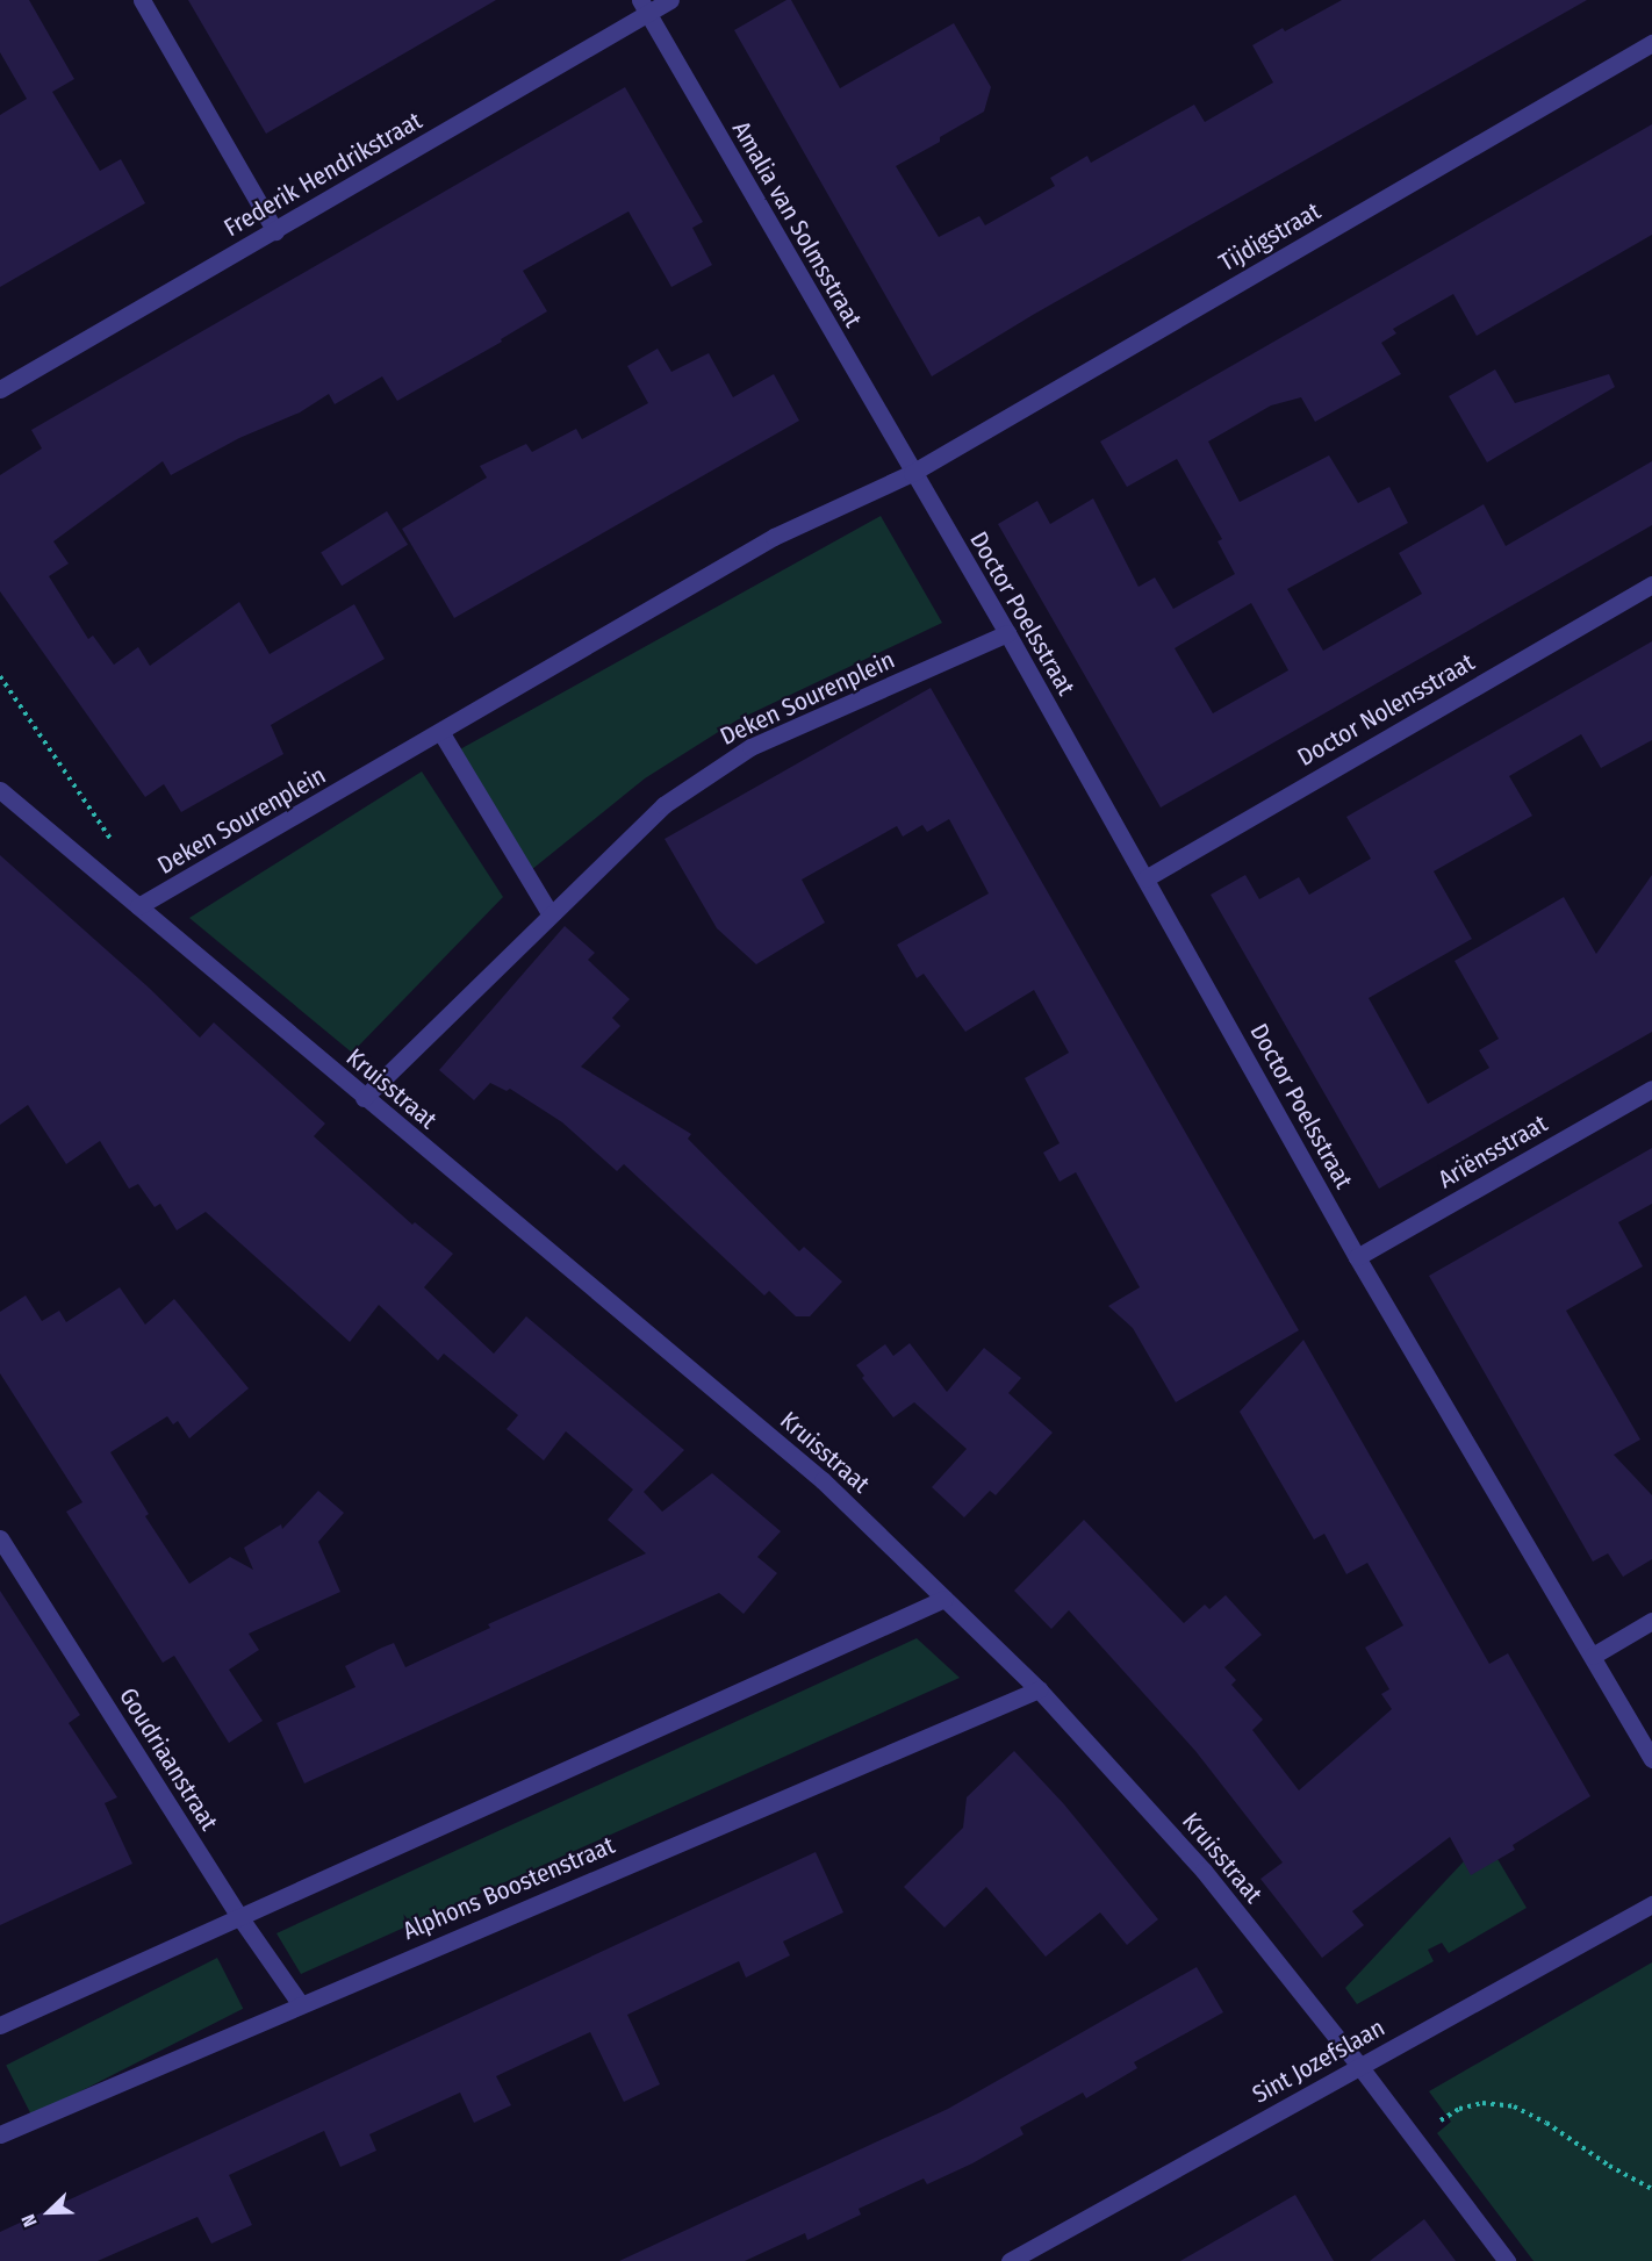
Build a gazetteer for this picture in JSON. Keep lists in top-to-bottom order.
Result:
{
  "streets": {
    "street": [
      "Frederik Hendrikstraat",
      "Amalia van Solmsstraat",
      "Tijdigstraat",
      "Doctor Poelsstraat",
      "Deken Sourenplein",
      "Doctor Nolensstraat",
      "Kruisstraat",
      "Ariënsstraat",
      "Goudriaanstraat",
      "Alphons Boostenstraat",
      "Sint Jozefslaan"
    ]
  },
  "crossings": [
    ["Frederik Hendrikstraat", "Amalia van Solmsstraat"],
    ["Amalia van Solmsstraat", "Tijdigstraat"],
    ["Amalia van Solmsstraat", "Doctor Poelsstraat"],
    ["Amalia van Solmsstraat", "Deken Sourenplein"],
    ["Tijdigstraat", "Doctor Poelsstraat"],
    ["Tijdigstraat", "Deken Sourenplein"],
    ["Doctor Poelsstraat", "Deken Sourenplein"],
    ["Doctor Poelsstraat", "Doctor Nolensstraat"],
    ["Doctor Poelsstraat", "Ariënsstraat"],
    ["Deken Sourenplein", "Kruisstraat"],
    ["Kruisstraat", "Alphons Boostenstraat"],
    ["Kruisstraat", "Sint Jozefslaan"],
    ["Goudriaanstraat", "Alphons Boostenstraat"]
  ],
  "north": "bottom left"
}
